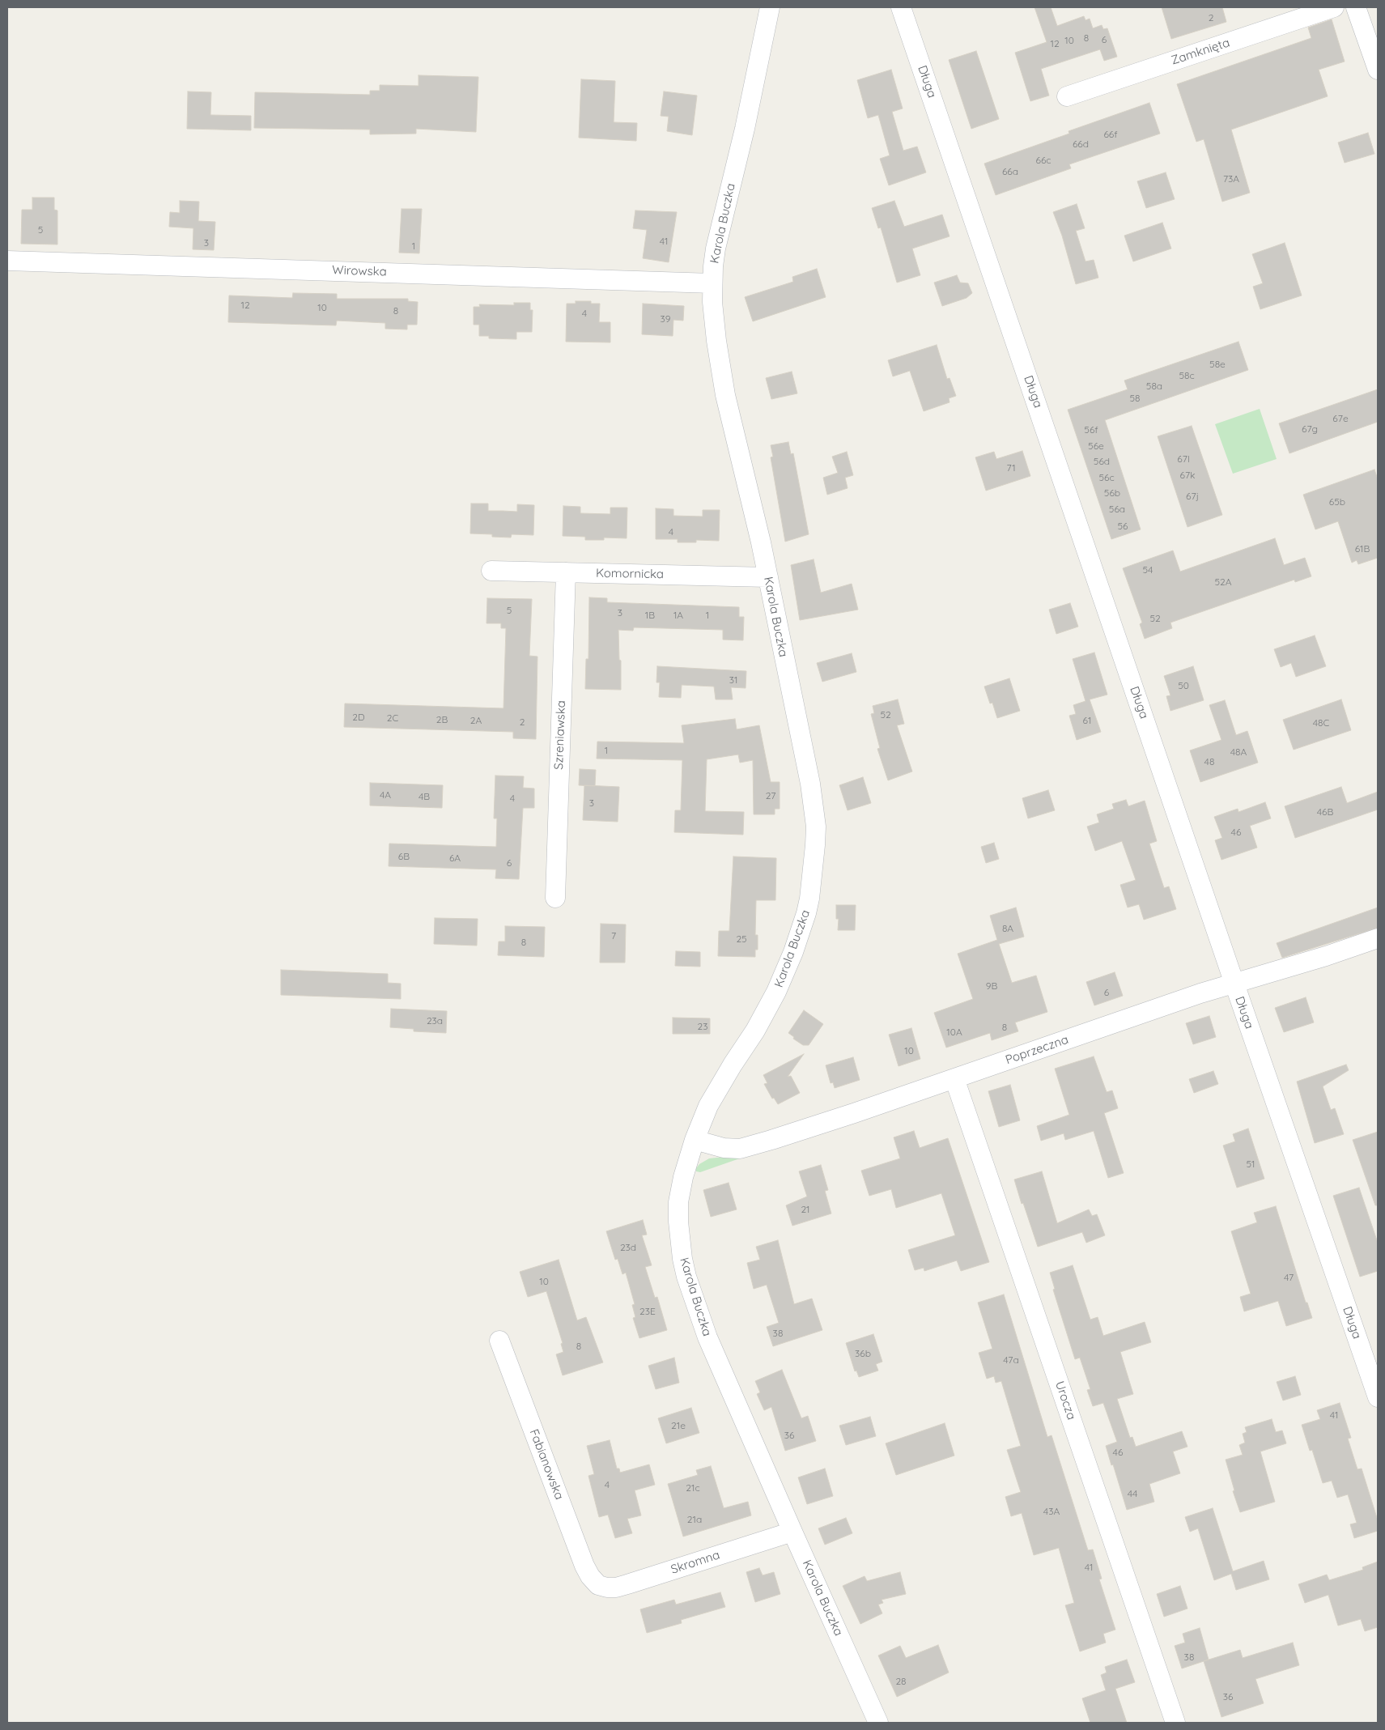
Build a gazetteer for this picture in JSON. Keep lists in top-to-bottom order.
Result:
{
  "streets": {
    "street": [
      "Zamknięta",
      "Długa",
      "Karola Buczka",
      "Wirowska",
      "Komornicka",
      "Szreniawska",
      "Poprzeczna",
      "Urocza",
      "Fabianowska",
      "Skromna"
    ]
  },
  "crossings": [
    ["Długa", "Poprzeczna"],
    ["Karola Buczka", "Wirowska"],
    ["Karola Buczka", "Komornicka"],
    ["Karola Buczka", "Poprzeczna"],
    ["Karola Buczka", "Skromna"],
    ["Komornicka", "Szreniawska"],
    ["Poprzeczna", "Urocza"],
    ["Fabianowska", "Skromna"]
  ],
  "house_numbers": [
    "2",
    "8",
    "6",
    "10",
    "12",
    "66f",
    "66d",
    "66c",
    "66a",
    "73A",
    "5",
    "41",
    "3",
    "1",
    "12",
    "10",
    "8",
    "4",
    "39",
    "58e",
    "58c",
    "58a",
    "58",
    "67e",
    "67g",
    "56f",
    "56e",
    "67l",
    "56d",
    "71",
    "67k",
    "56c",
    "56b",
    "67j",
    "65b",
    "56a",
    "56",
    "4",
    "61B",
    "54",
    "52A",
    "5",
    "3",
    "1B",
    "1A",
    "1",
    "52",
    "31",
    "50",
    "52",
    "2D",
    "2C",
    "2B",
    "2A",
    "61",
    "2",
    "48C",
    "1",
    "48A",
    "48",
    "4A",
    "27",
    "4B",
    "4",
    "3",
    "46B",
    "46",
    "6B",
    "6A",
    "6",
    "8A",
    "7",
    "25",
    "8",
    "9B",
    "6",
    "23a",
    "23",
    "8",
    "10A",
    "10",
    "51",
    "21",
    "23d",
    "47",
    "10",
    "23E",
    "38",
    "8",
    "36b",
    "47a",
    "41",
    "21e",
    "36",
    "46",
    "4",
    "21c",
    "44",
    "43A",
    "21a",
    "41",
    "38",
    "28",
    "36"
  ]
}
